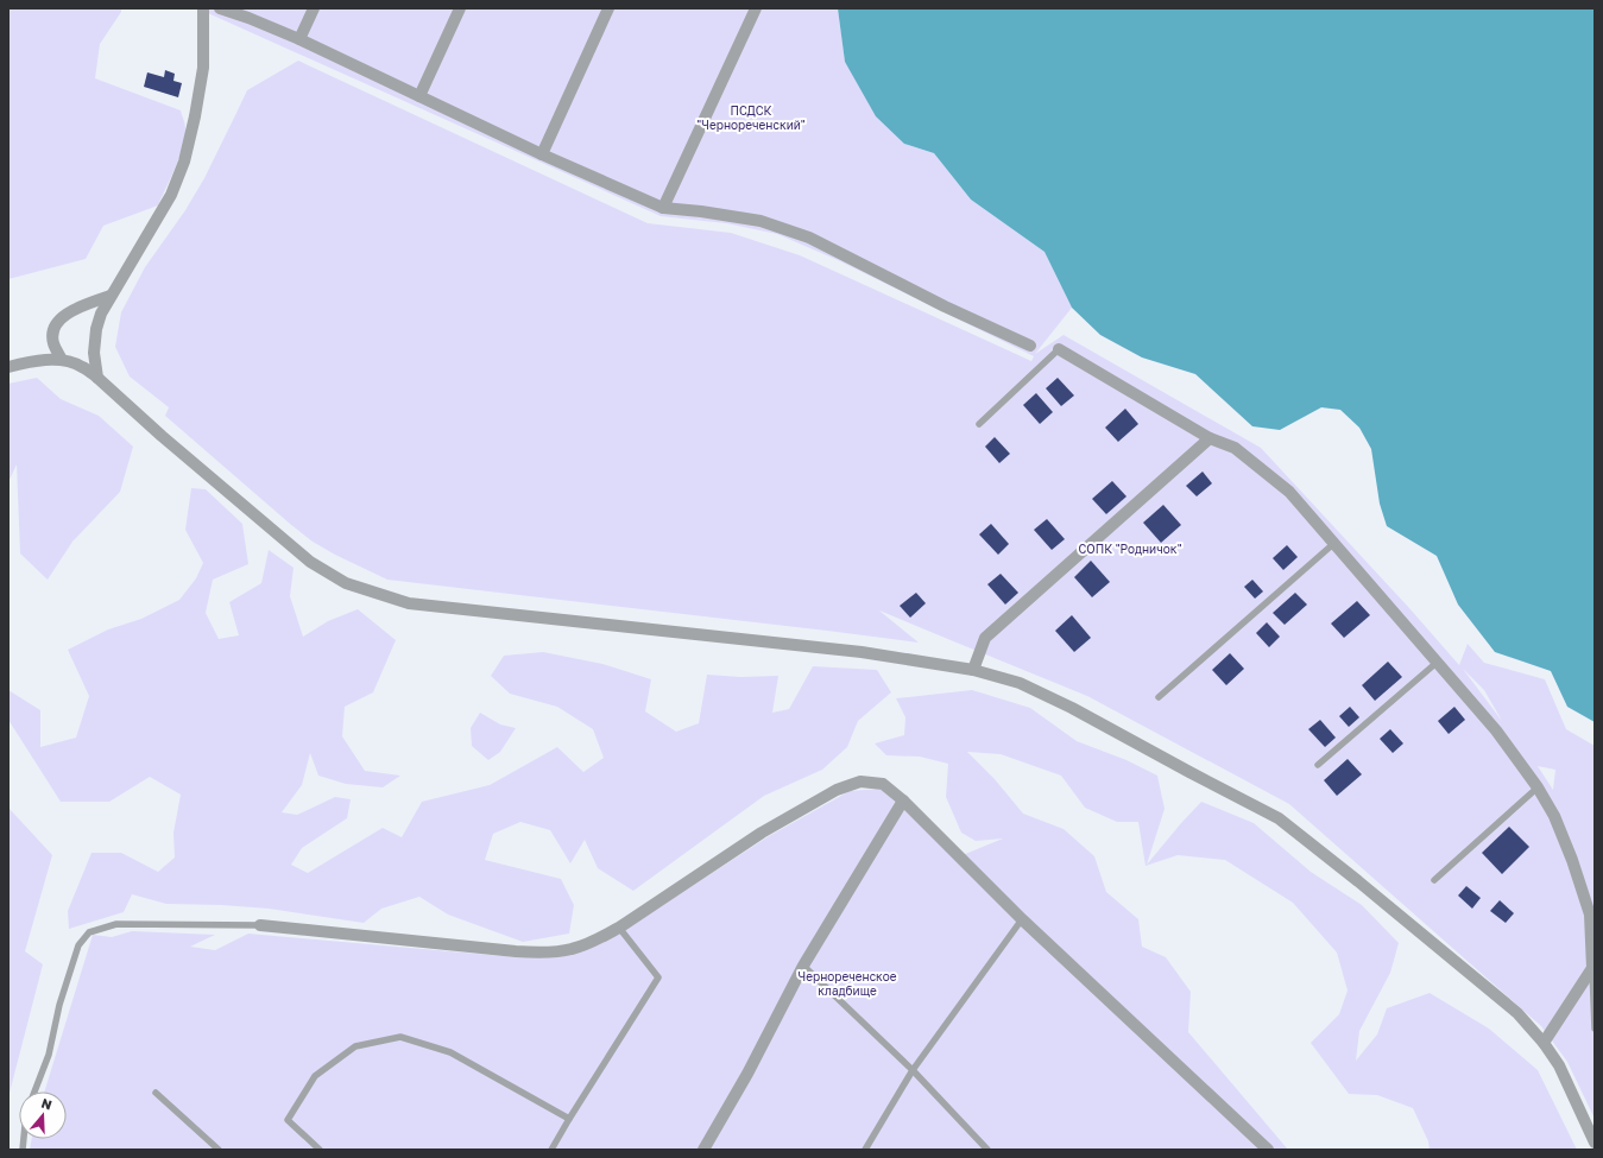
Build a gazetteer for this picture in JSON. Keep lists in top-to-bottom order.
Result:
{
  "parks": ["ПСДСК \"Чернореченский\"", "СОПК \"Родничок\"", "Чернореченское кладбище"],
  "north": "top"
}
